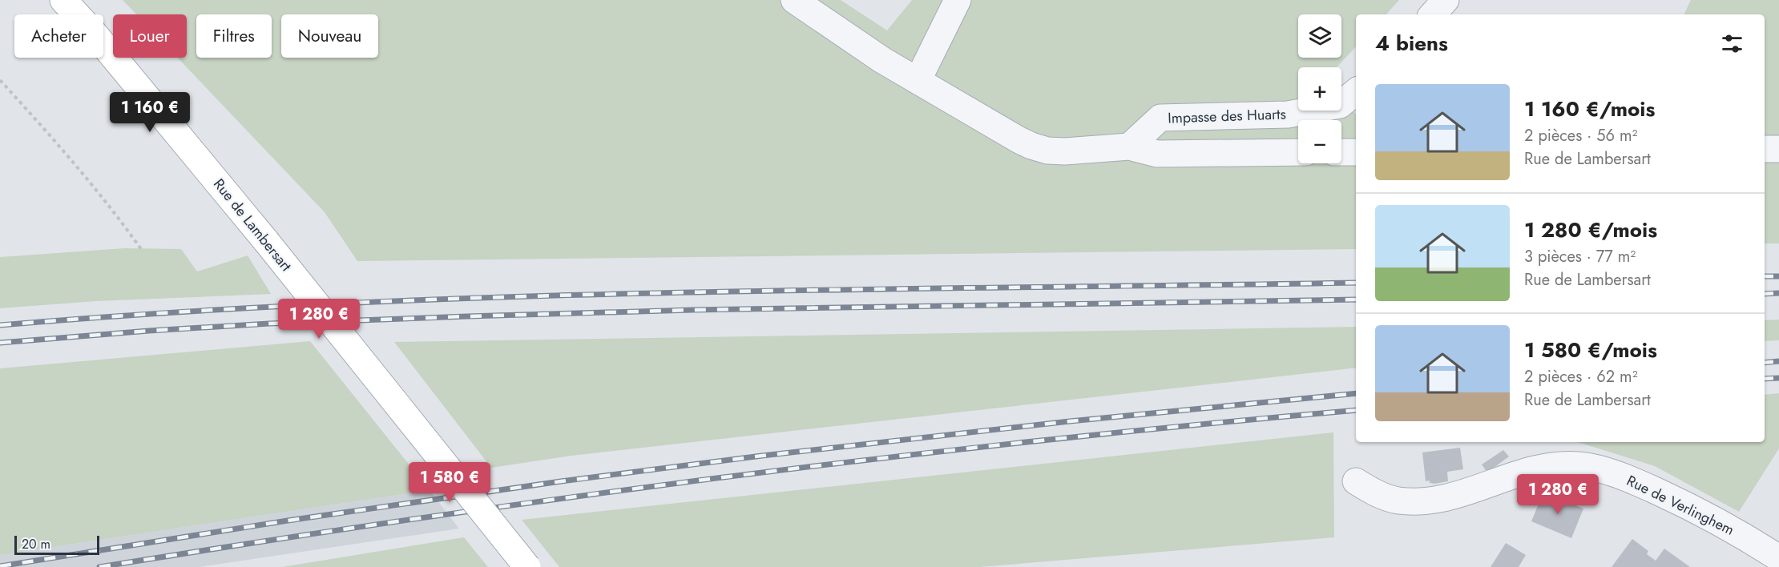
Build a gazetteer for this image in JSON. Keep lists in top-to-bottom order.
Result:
{
  "streets": {
    "main road": ["Rue de Lambersart"],
    "street": ["Impasse des Huarts", "Rue de Verlinghem"]
  },
  "scale_bar": "20 m",
  "page": {
    "map_buttons": ["+", "−"],
    "chip": [
      "Acheter",
      "Louer",
      "Filtres",
      "Nouveau"
    ],
    "heading": "4 biens",
    "list": [
      {
        "name": "1 160 €/mois",
        "note": "2 pièces · 56 m² · Rue de Lambersart"
      },
      {
        "name": "1 280 €/mois",
        "note": "3 pièces · 77 m² · Rue de Lambersart"
      },
      {
        "name": "1 580 €/mois",
        "note": "2 pièces · 62 m² · Rue de Lambersart"
      }
    ],
    "price": [
      "1 160 €",
      "1 280 €",
      "1 580 €",
      "1 280 €"
    ],
    "scale": "20 m"
  }
}
